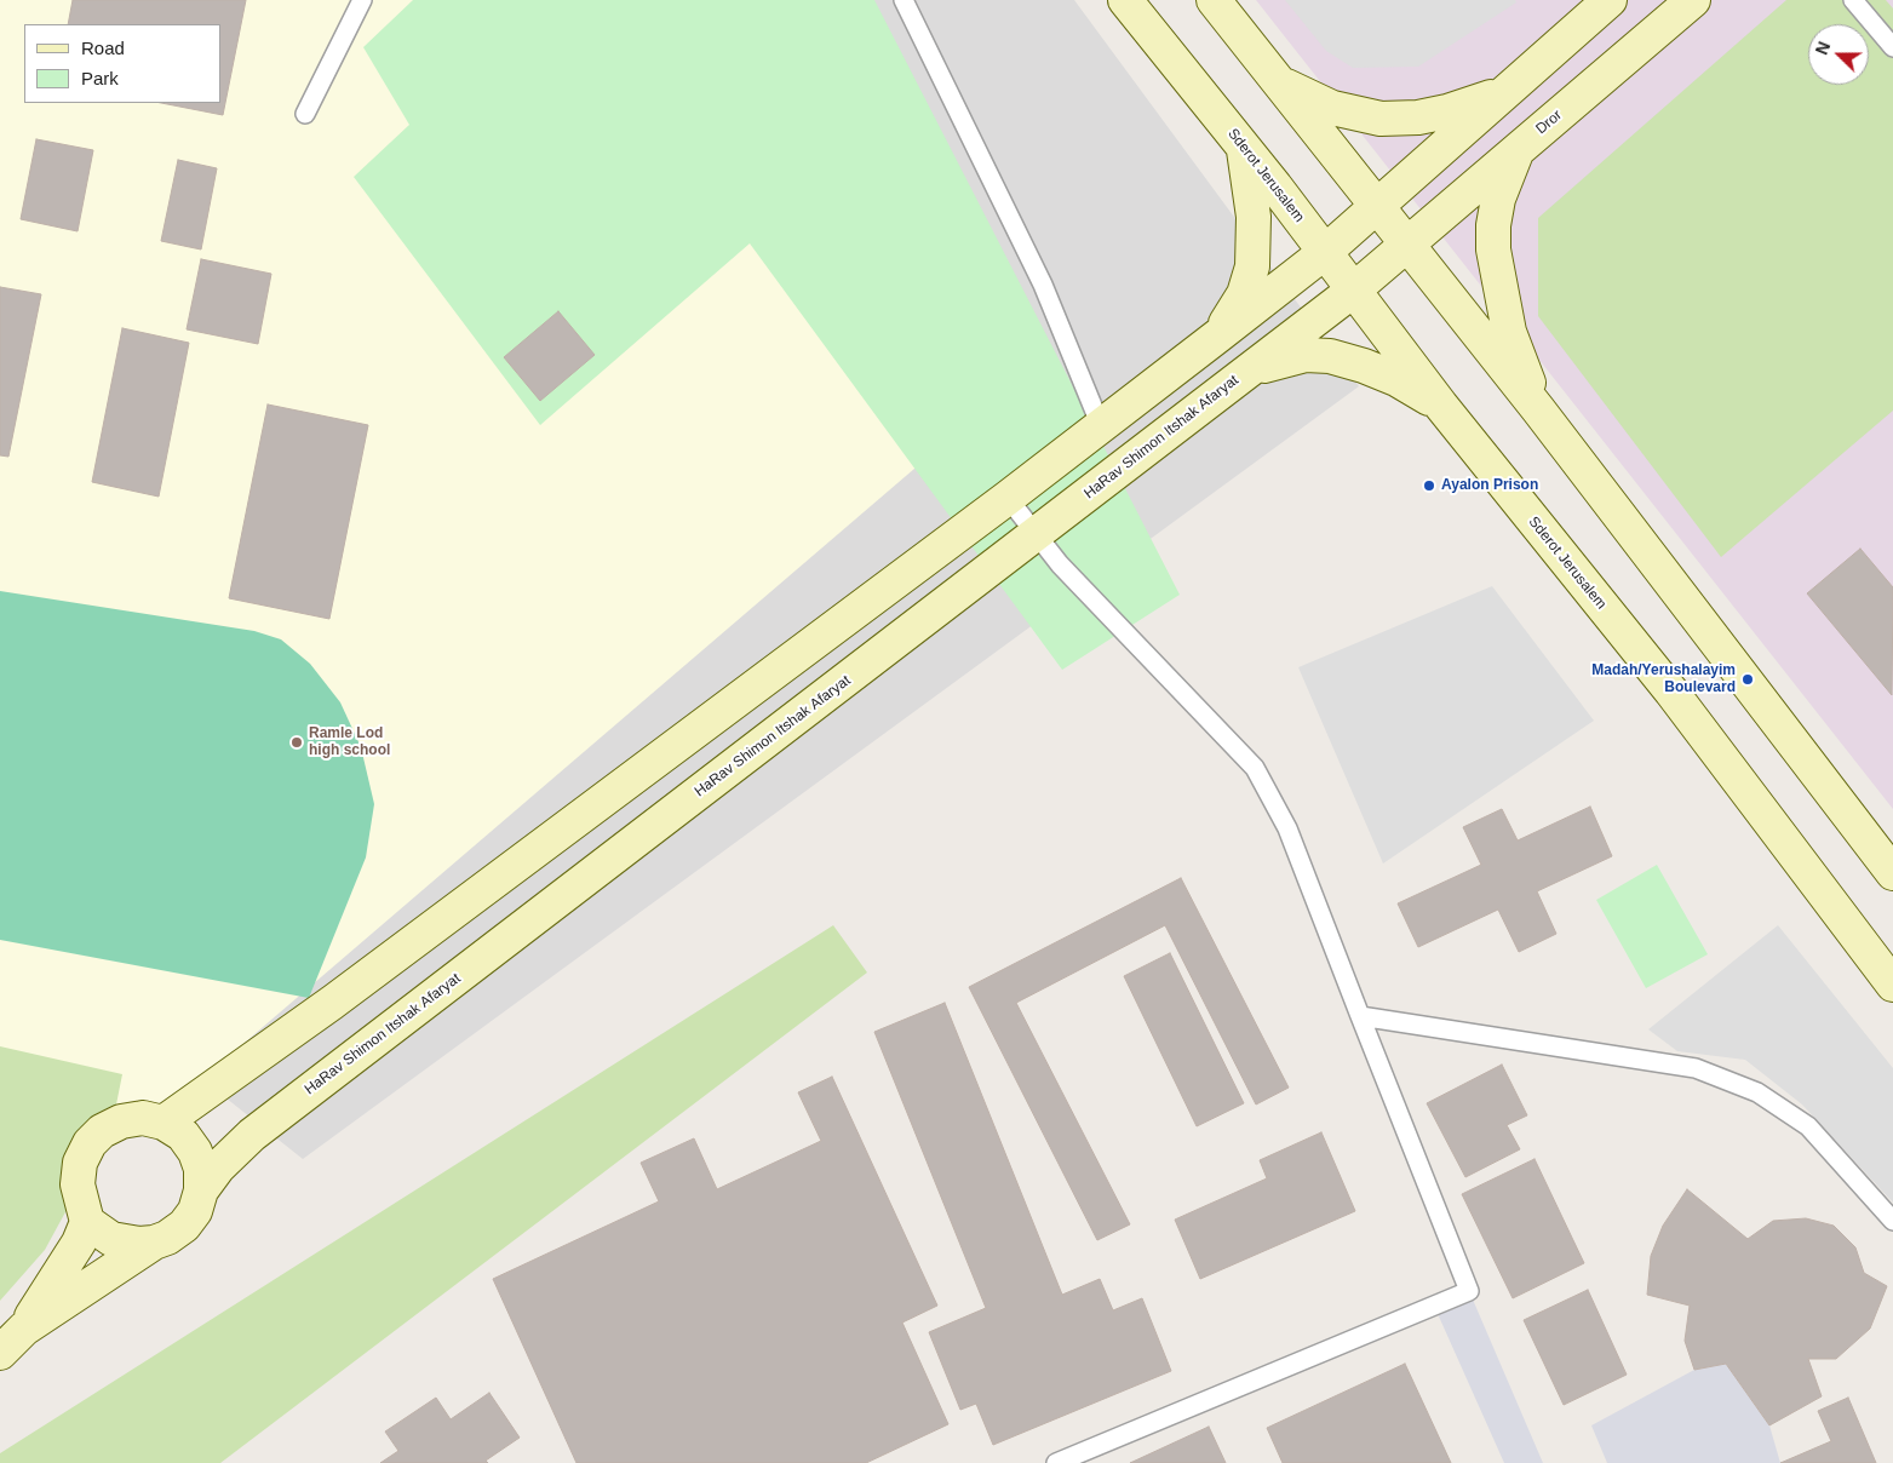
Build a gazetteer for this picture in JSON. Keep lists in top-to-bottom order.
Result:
{
  "streets": {
    "street": ["Dror", "Sderot Jerusalem", "HaRav Shimon Itshak Afaryat"]
  },
  "crossings": [
    ["Dror", "HaRav Shimon Itshak Afaryat"],
    ["Sderot Jerusalem", "HaRav Shimon Itshak Afaryat"]
  ],
  "places": ["Ayalon Prison", "Madah/Yerushalayim Boulevard", "Ramle Lod high school"],
  "legend": ["Road", "Park"],
  "north": "left"
}
